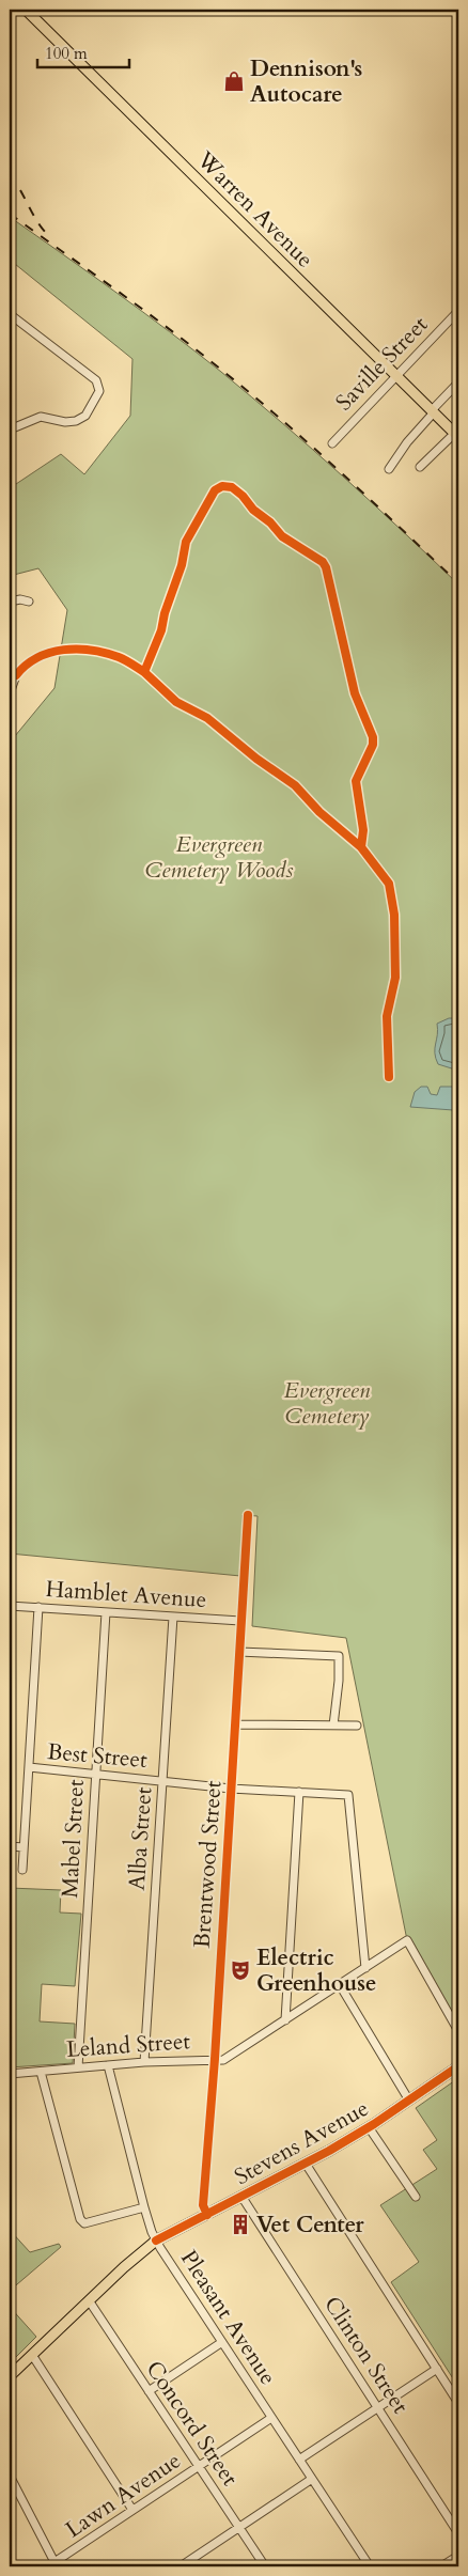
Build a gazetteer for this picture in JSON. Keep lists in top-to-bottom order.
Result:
{
  "streets": {
    "main road": ["Warren Avenue", "Stevens Avenue"],
    "street": [
      "Saville Street",
      "Hamblet Avenue",
      "Best Street",
      "Mabel Street",
      "Alba Street",
      "Brentwood Street",
      "Leland Street",
      "Pleasant Avenue",
      "Clinton Street",
      "Concord Street",
      "Lawn Avenue"
    ]
  },
  "crossings": [
    ["Warren Avenue", "Saville Street"],
    ["Hamblet Avenue", "Mabel Street"],
    ["Hamblet Avenue", "Alba Street"],
    ["Hamblet Avenue", "Brentwood Street"],
    ["Best Street", "Mabel Street"],
    ["Best Street", "Alba Street"],
    ["Best Street", "Brentwood Street"],
    ["Best Street", "Leland Street"],
    ["Mabel Street", "Leland Street"],
    ["Alba Street", "Leland Street"],
    ["Brentwood Street", "Leland Street"],
    ["Brentwood Street", "Stevens Avenue"],
    ["Leland Street", "Pleasant Avenue"],
    ["Stevens Avenue", "Pleasant Avenue"],
    ["Stevens Avenue", "Clinton Street"],
    ["Stevens Avenue", "Concord Street"],
    ["Pleasant Avenue", "Lawn Avenue"],
    ["Concord Street", "Lawn Avenue"]
  ],
  "parks": ["Evergreen Cemetery Woods", "Evergreen Cemetery"],
  "places": {
    "shop": ["Dennison's Autocare"],
    "theatre": ["Electric Greenhouse"],
    "building": ["Vet Center"]
  },
  "scale_bar": "100 m"
}
